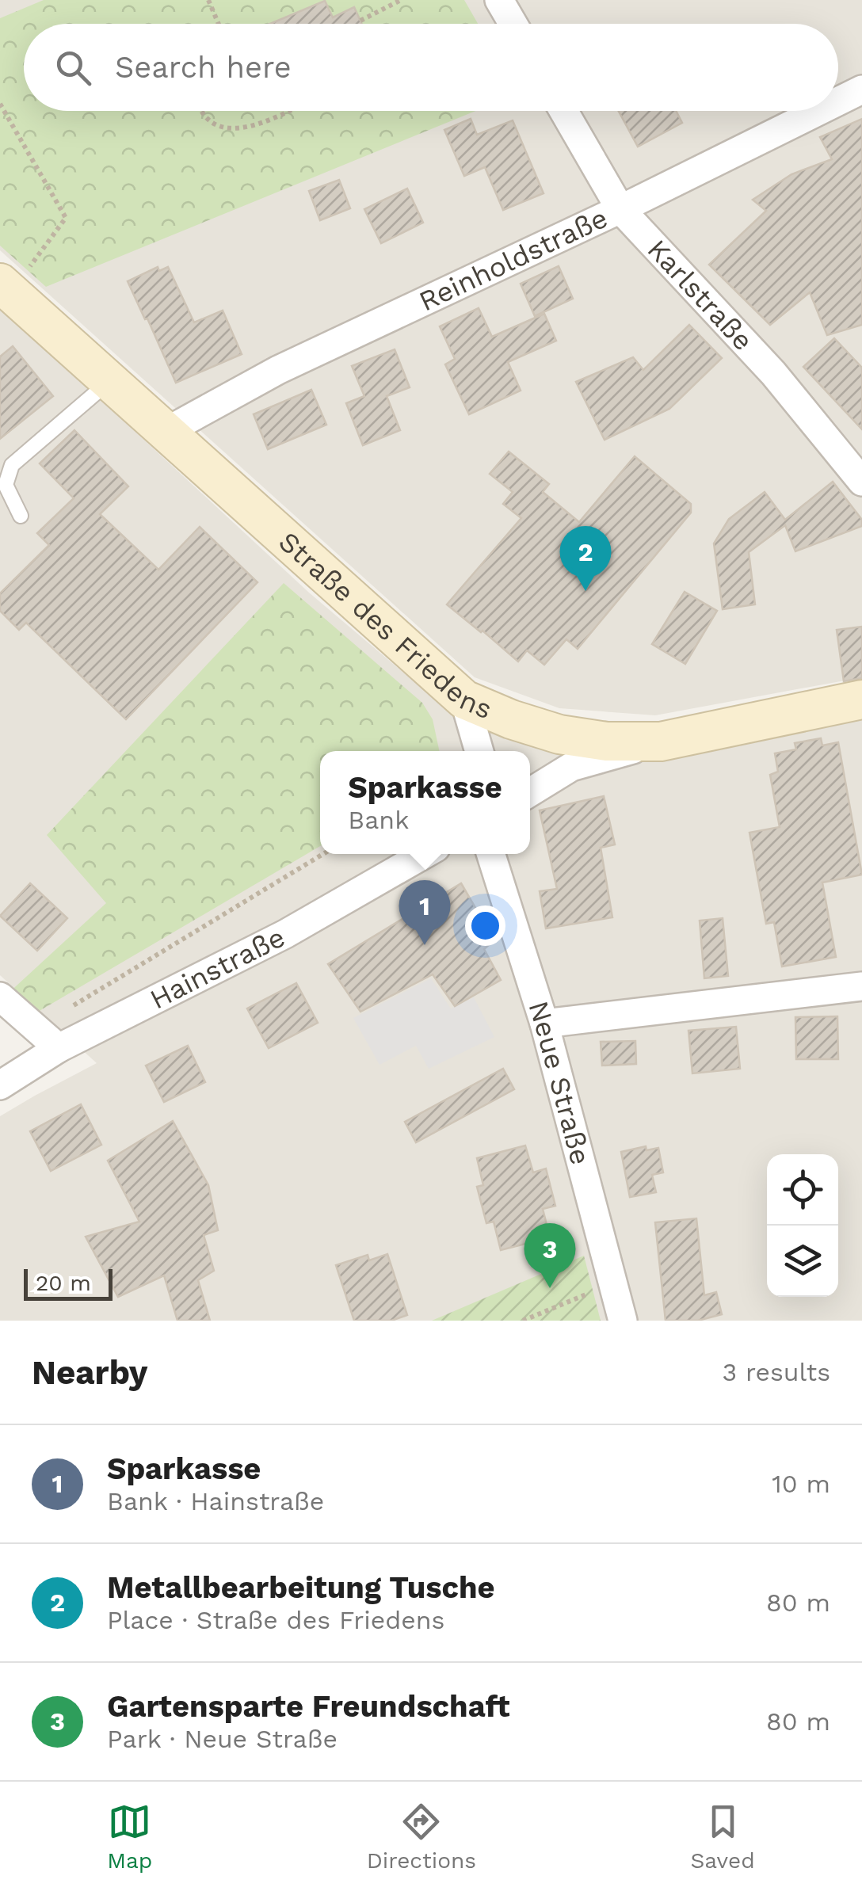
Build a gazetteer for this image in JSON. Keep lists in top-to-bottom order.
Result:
{
  "streets": {
    "main road": ["Straße des Friedens"],
    "street": [
      "Reinholdstraße",
      "Karlstraße",
      "Hainstraße",
      "Neue Straße"
    ]
  },
  "crossings": [
    ["Reinholdstraße", "Karlstraße"],
    ["Reinholdstraße", "Straße des Friedens"]
  ],
  "scale_bar": "20 m",
  "page": {
    "search": "Search here",
    "pins": ["2", "1", "3"],
    "popup": ["Sparkasse", "Bank"],
    "scale": "20 m",
    "heading": ["Nearby", "3 results"],
    "list": [
      {
        "mark": "1",
        "name": "Sparkasse",
        "note": "Bank · Hainstraße",
        "value": "10 m"
      },
      {
        "mark": "2",
        "name": "Metallbearbeitung Tusche",
        "note": "Place · Straße des Friedens",
        "value": "80 m"
      },
      {
        "mark": "3",
        "name": "Gartensparte Freundschaft",
        "note": "Park · Neue Straße",
        "value": "80 m"
      }
    ],
    "nav": ["Map", "Directions", "Saved"]
  }
}
